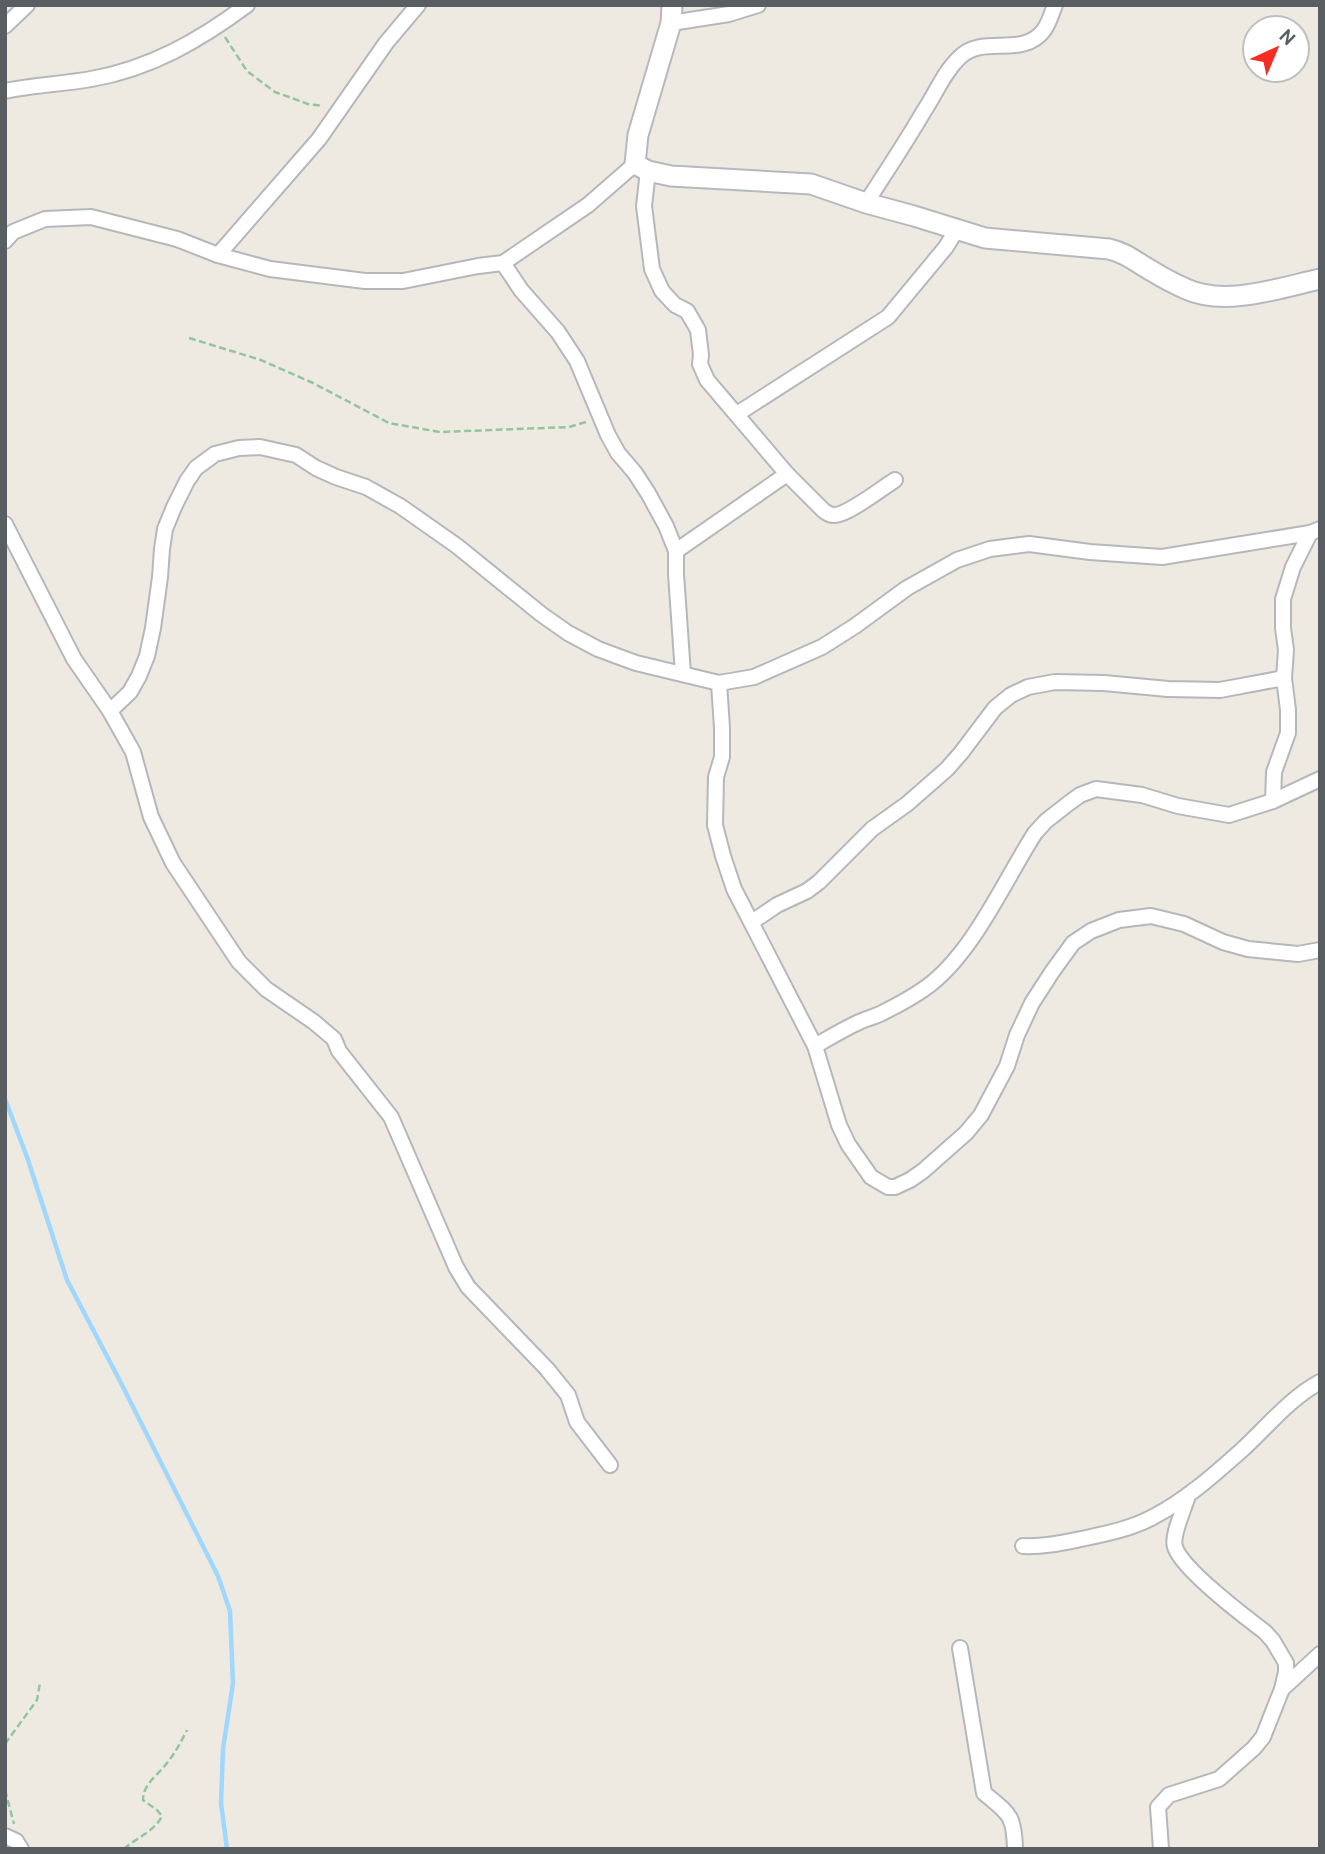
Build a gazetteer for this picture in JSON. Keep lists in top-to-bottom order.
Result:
{
  "north": "top right"
}
